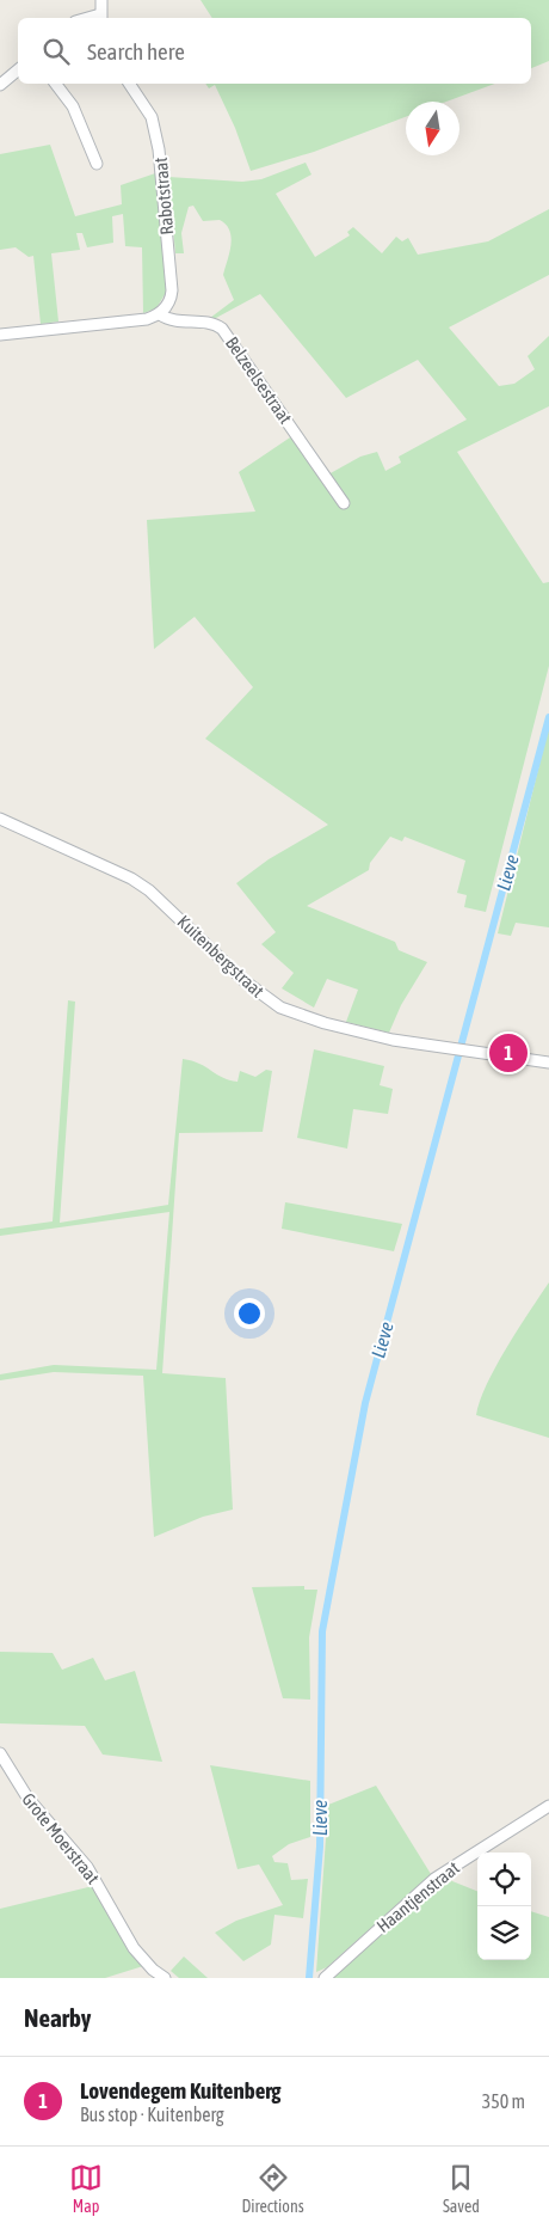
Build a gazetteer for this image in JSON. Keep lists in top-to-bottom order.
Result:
{
  "streets": {
    "street": [
      "Rabotstraat",
      "Belzeelsestraat",
      "Kuitenbergstraat",
      "Grote Moerstraat",
      "Haantjenstraat"
    ]
  },
  "crossings": [
    ["Rabotstraat", "Belzeelsestraat"]
  ],
  "water": ["Lieve"],
  "north": "bottom",
  "page": {
    "search": "Search here",
    "pins": "1",
    "heading": "Nearby",
    "list": [
      {
        "mark": "1",
        "name": "Lovendegem Kuitenberg",
        "note": "Bus stop · Kuitenberg",
        "value": "350 m"
      }
    ],
    "nav": ["Map", "Directions", "Saved"]
  }
}
